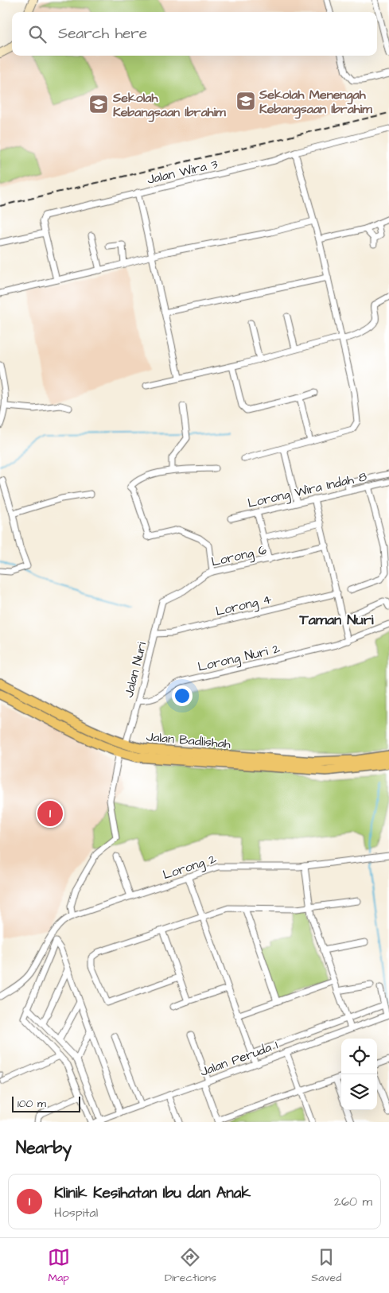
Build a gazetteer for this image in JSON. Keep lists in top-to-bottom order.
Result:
{
  "streets": {
    "main road": ["Jalan Badlishah"],
    "street": [
      "Jalan Wira 3",
      "Lorong Wira Indah 8",
      "Lorong 6",
      "Lorong 4",
      "Lorong Nuri 2",
      "Jalan Nuri",
      "Lorong 2",
      "Jalan Peruda 1"
    ]
  },
  "crossings": [
    ["Lorong 6", "Jalan Nuri"],
    ["Lorong 4", "Jalan Nuri"],
    ["Lorong Nuri 2", "Jalan Nuri"],
    ["Jalan Nuri", "Jalan Badlishah"]
  ],
  "districts": ["Taman Nuri"],
  "places": {
    "school or university": ["Sekolah Menengah Kebangsaan Ibrahim", "Sekolah Kebangsaan Ibrahim"]
  },
  "scale_bar": "100 m",
  "page": {
    "search": "Search here",
    "pins": "1",
    "scale": "100 m",
    "heading": "Nearby",
    "list": [
      {
        "mark": "1",
        "name": "Klinik Kesihatan Ibu dan Anak",
        "note": "Hospital",
        "value": "260 m"
      }
    ],
    "nav": ["Map", "Directions", "Saved"]
  }
}
